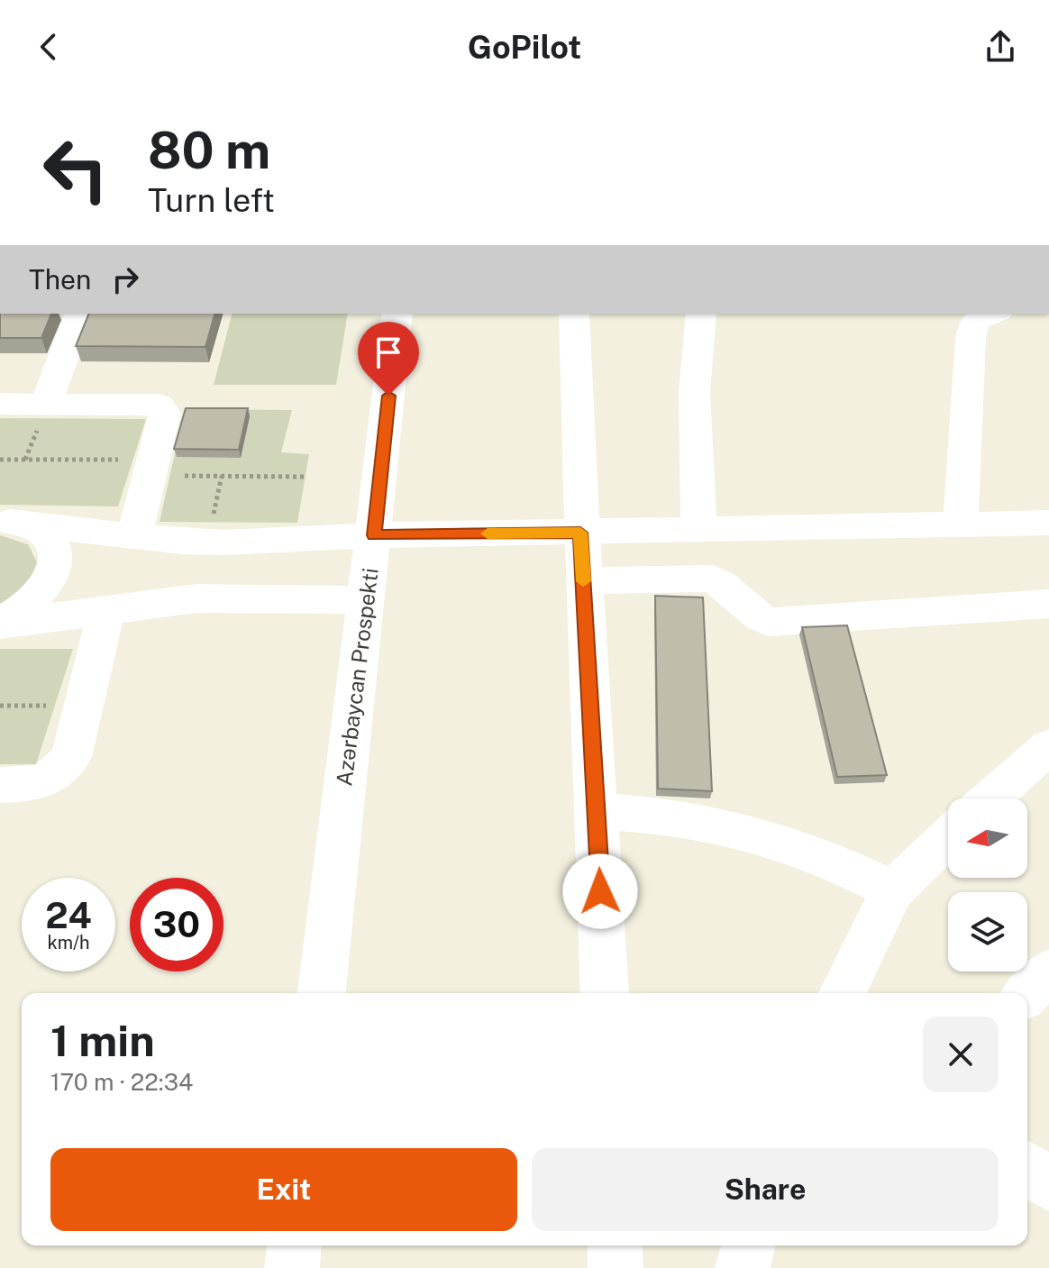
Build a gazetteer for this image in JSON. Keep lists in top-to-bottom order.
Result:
{
  "streets": {
    "street": ["Azərbaycan Prospekti"]
  },
  "north": "left",
  "page": {
    "header": "GoPilot",
    "turn": ["80 m", "Turn left"],
    "then": "Then",
    "speed": "24 km/h",
    "limit": "30",
    "heading": ["1 min", "170 m · 22:34"],
    "buttons": ["Exit", "Share"]
  }
}
